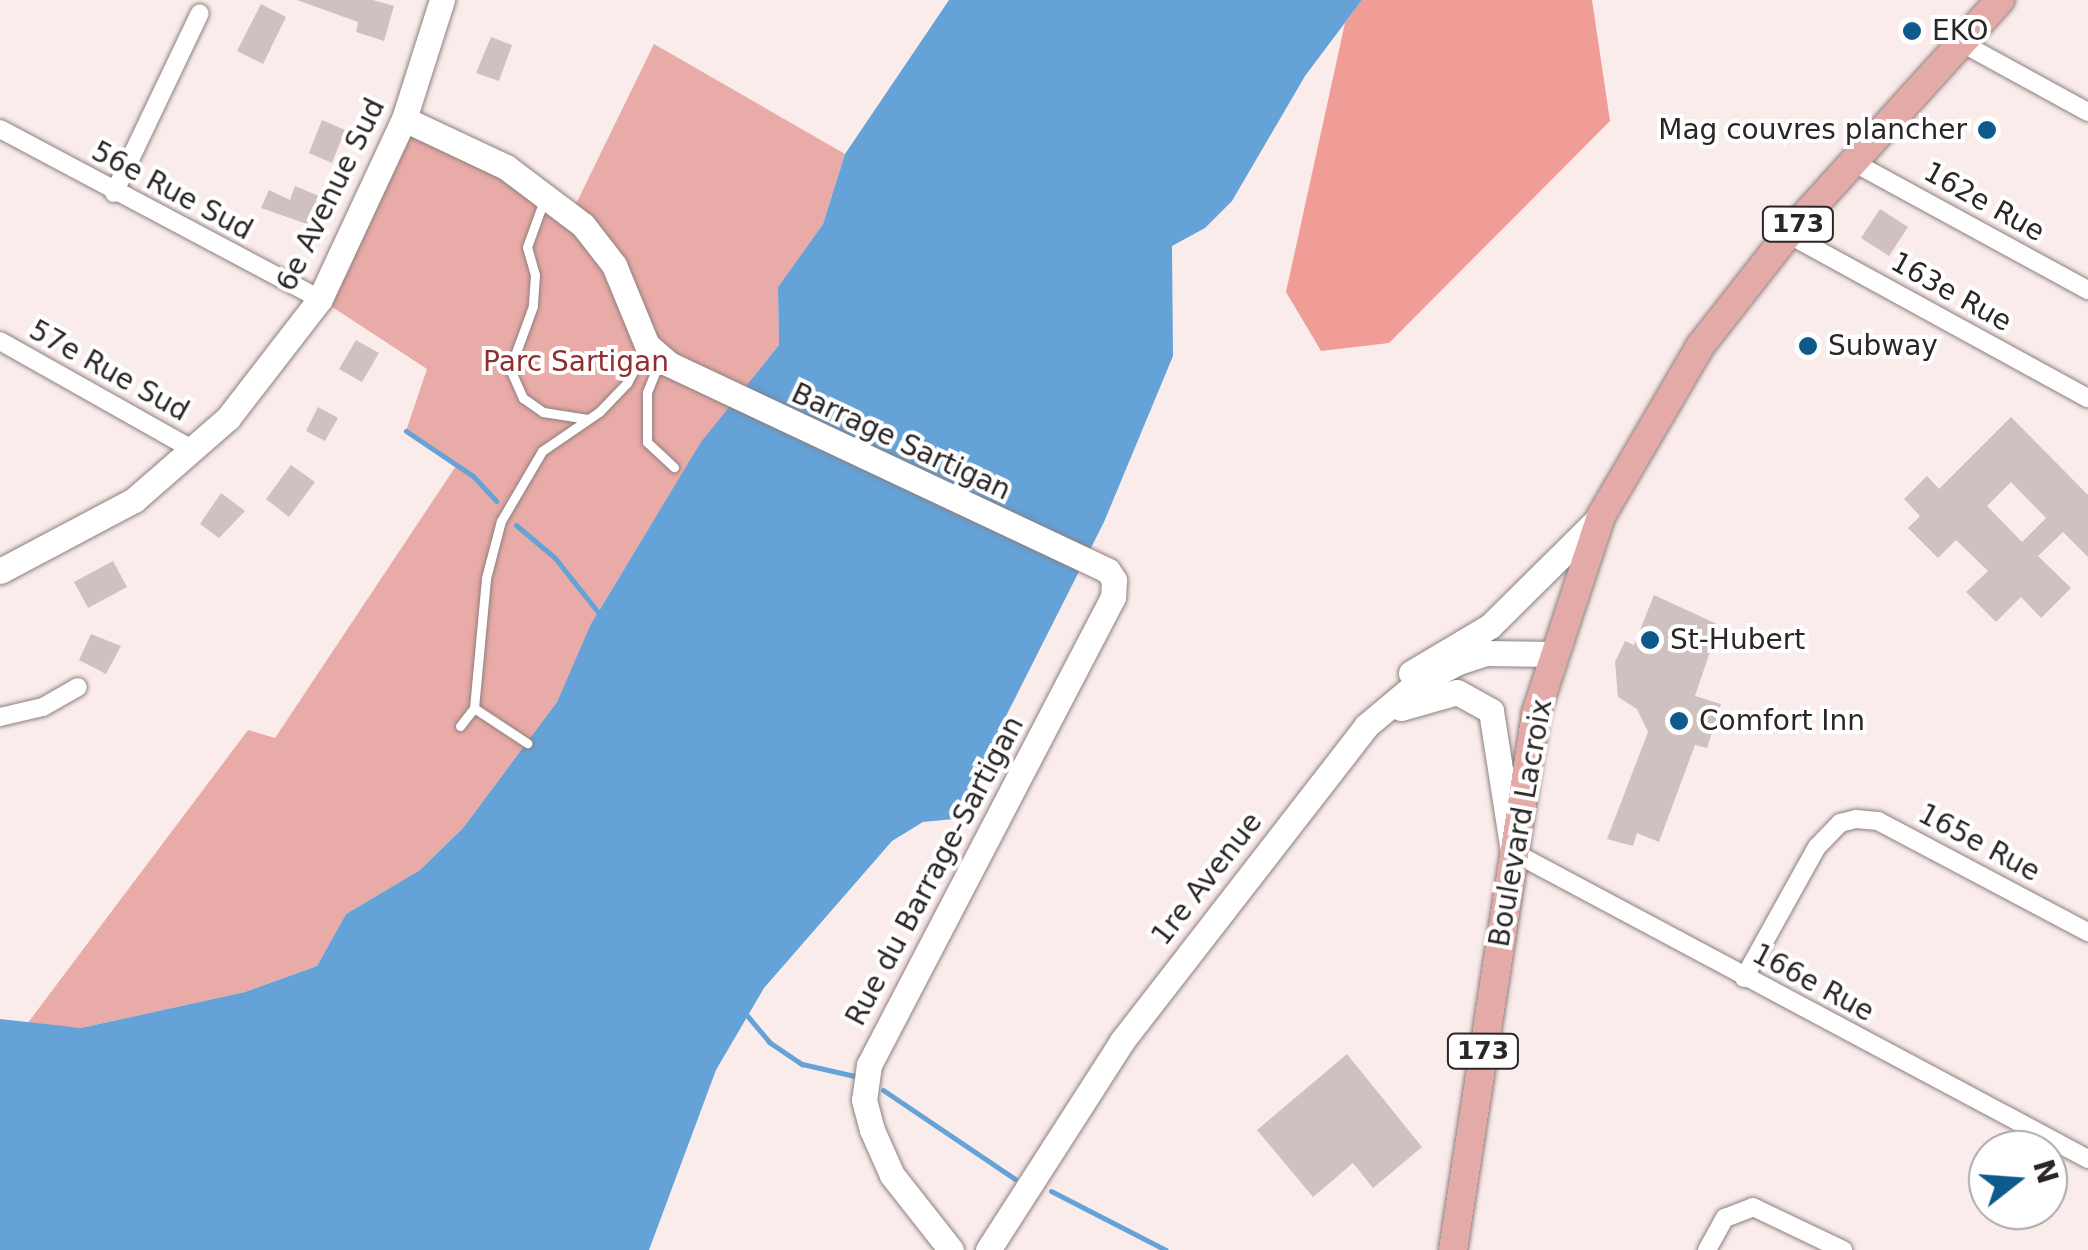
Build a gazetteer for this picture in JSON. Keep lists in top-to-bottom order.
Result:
{
  "streets": {
    "main road": [
      "6e Avenue Sud",
      "173",
      "Barrage Sartigan",
      "Boulevard Lacroix",
      "Rue du Barrage-Sartigan",
      "1re Avenue"
    ],
    "street": [
      "56e Rue Sud",
      "162e Rue",
      "163e Rue",
      "57e Rue Sud",
      "165e Rue",
      "166e Rue"
    ]
  },
  "crossings": [
    ["56e Rue Sud", "6e Avenue Sud"],
    ["6e Avenue Sud", "57e Rue Sud"],
    ["162e Rue", "Boulevard Lacroix"],
    ["163e Rue", "Boulevard Lacroix"],
    ["Barrage Sartigan", "Rue du Barrage-Sartigan"],
    ["Boulevard Lacroix", "1re Avenue"],
    ["Boulevard Lacroix", "166e Rue"],
    ["165e Rue", "166e Rue"]
  ],
  "parks": ["Parc Sartigan"],
  "places": [
    "EKO",
    "Mag couvres plancher",
    "Subway",
    "St-Hubert",
    "Comfort Inn"
  ],
  "north": "right"
}
